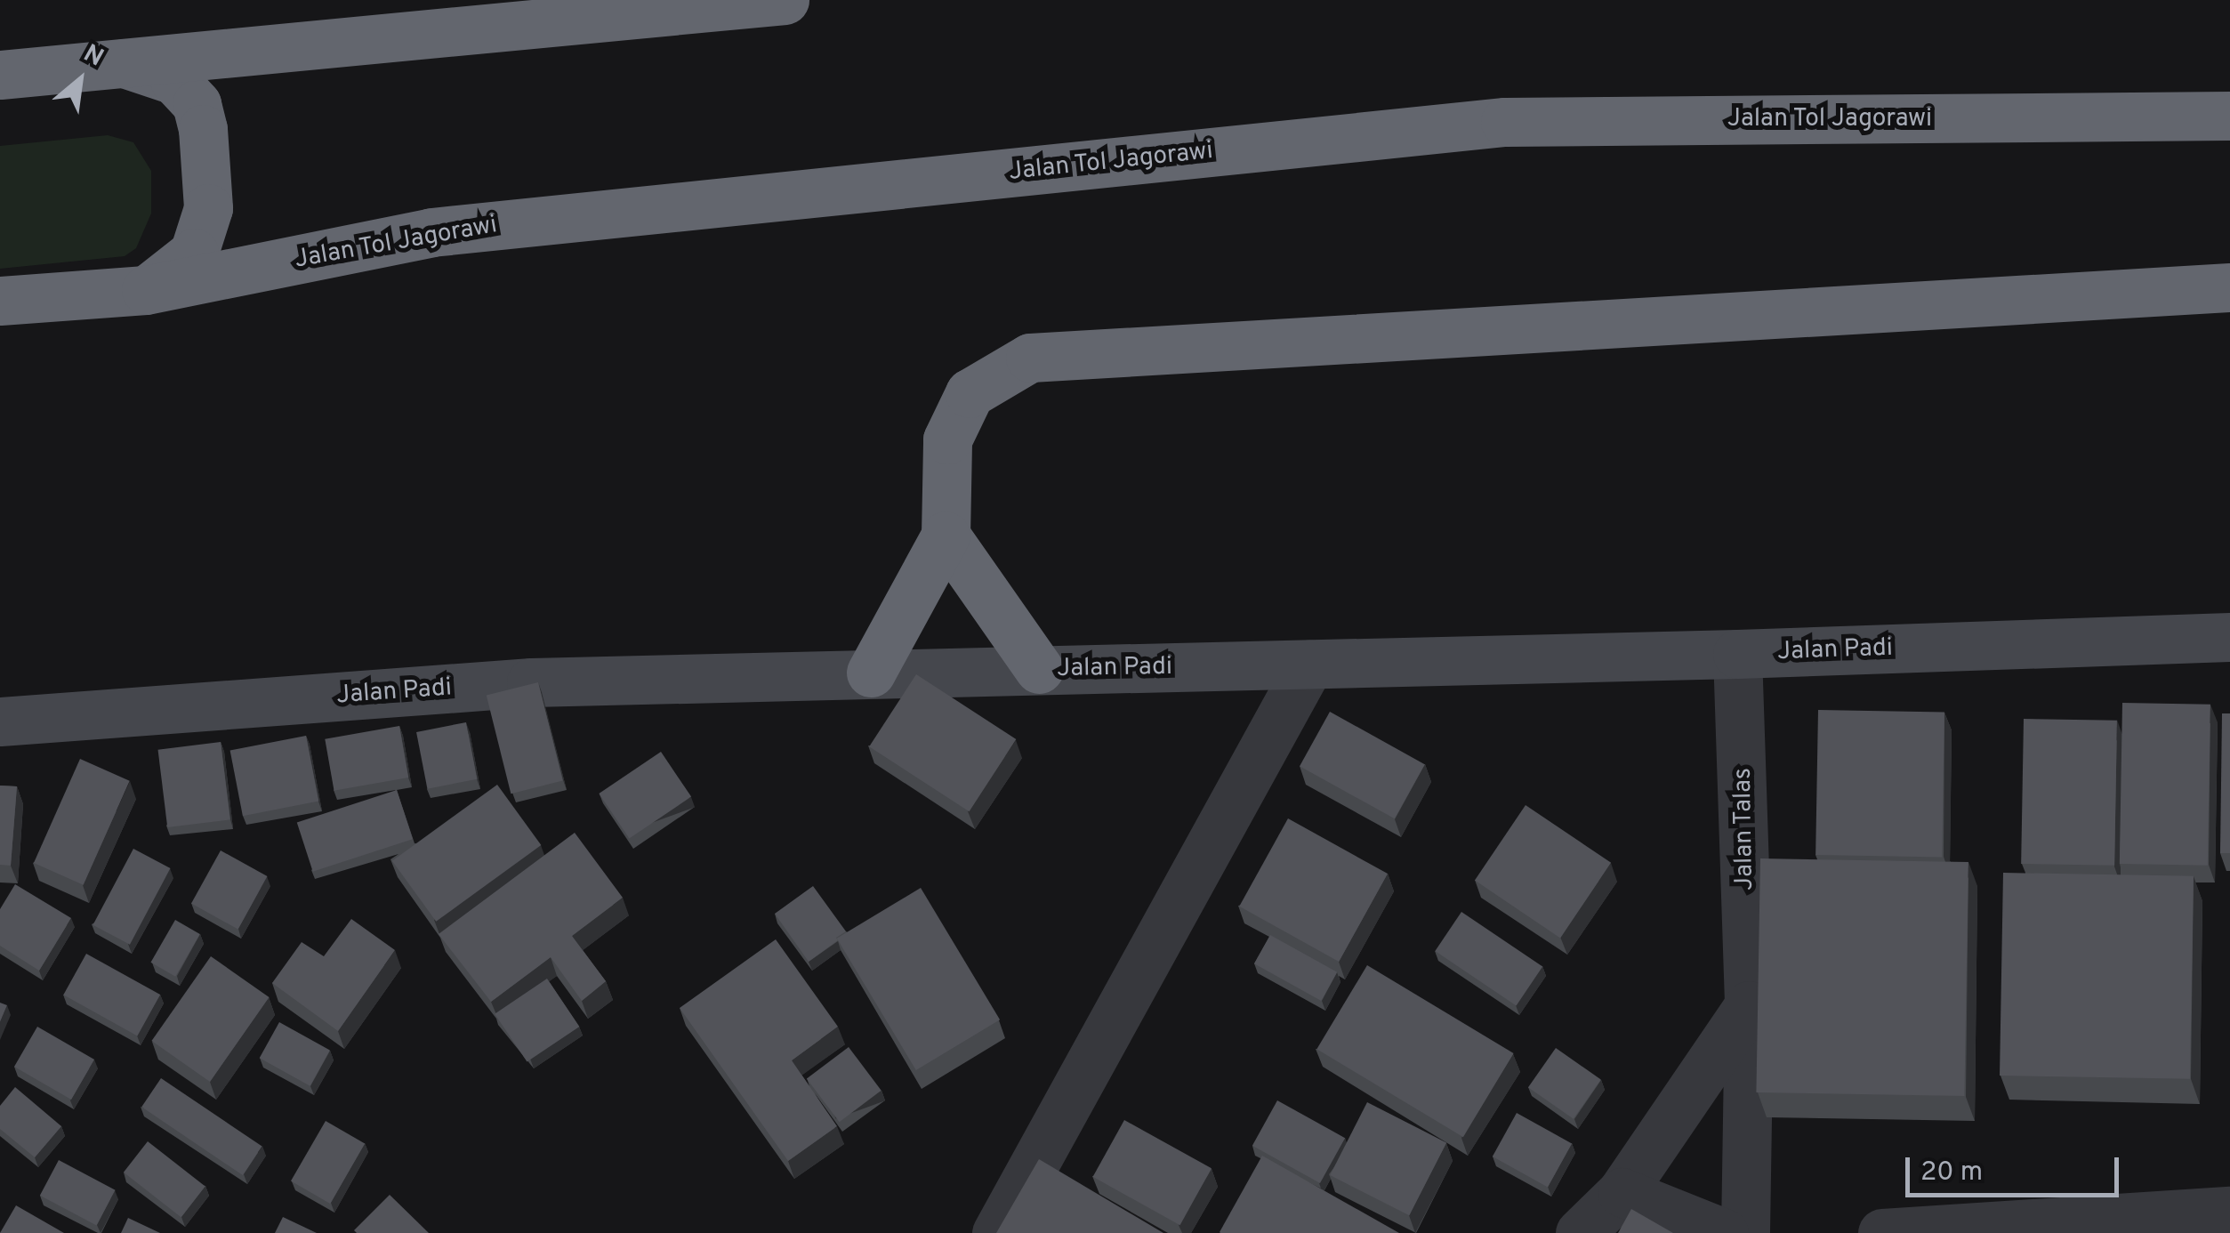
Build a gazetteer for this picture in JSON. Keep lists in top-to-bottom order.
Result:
{
  "streets": {
    "highway": ["Jalan Tol Jagorawi"],
    "street": ["Jalan Padi", "Jalan Talas"]
  },
  "crossings": [
    ["Jalan Padi", "Jalan Talas"]
  ],
  "scale_bar": "20 m",
  "north": "top right"
}
